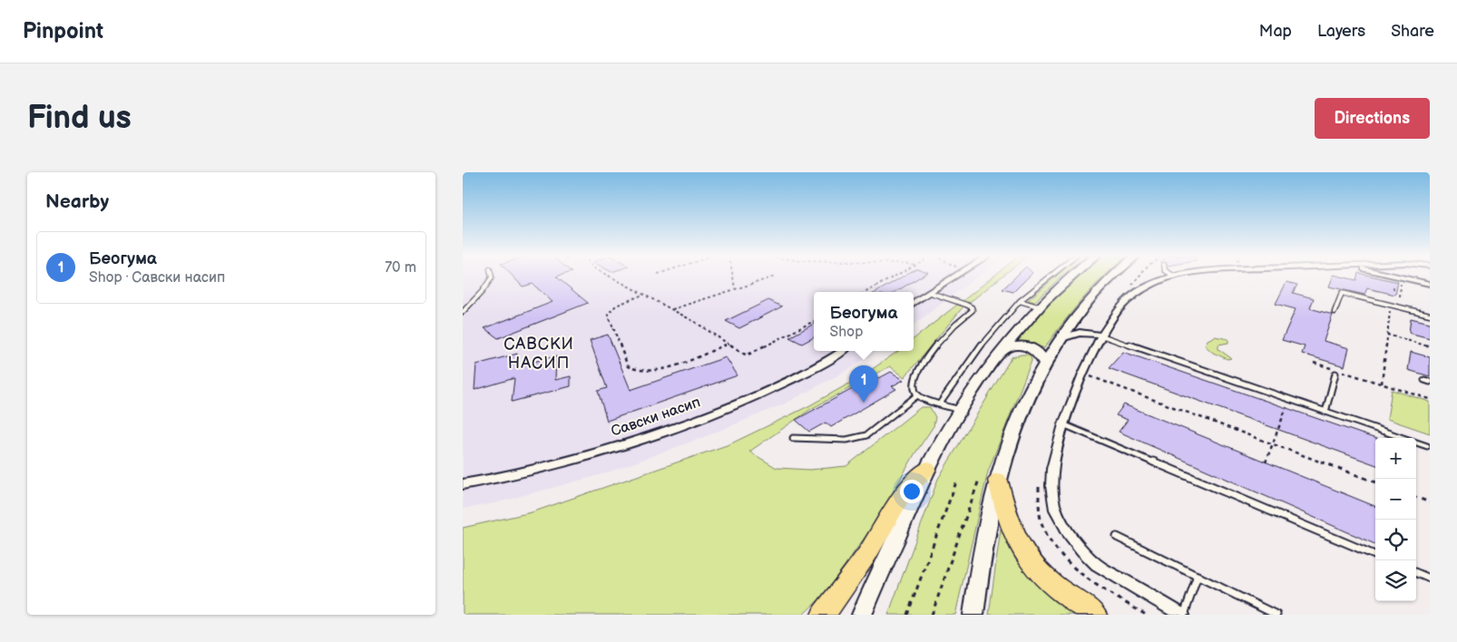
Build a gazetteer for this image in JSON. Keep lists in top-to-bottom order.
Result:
{
  "streets": {
    "street": ["Савски насип"]
  },
  "districts": ["САВСКИ НАСИП"],
  "page": {
    "header": "Pinpoint",
    "nav": ["Map", "Layers", "Share"],
    "buttons": "Directions",
    "title": "Find us",
    "heading": "Nearby",
    "list": [
      {
        "mark": "1",
        "name": "Беогума",
        "note": "Shop · Савски насип",
        "value": "70 m"
      }
    ],
    "popup": ["Беогума", "Shop"],
    "pins": "1",
    "map_buttons": ["+", "−"]
  }
}
